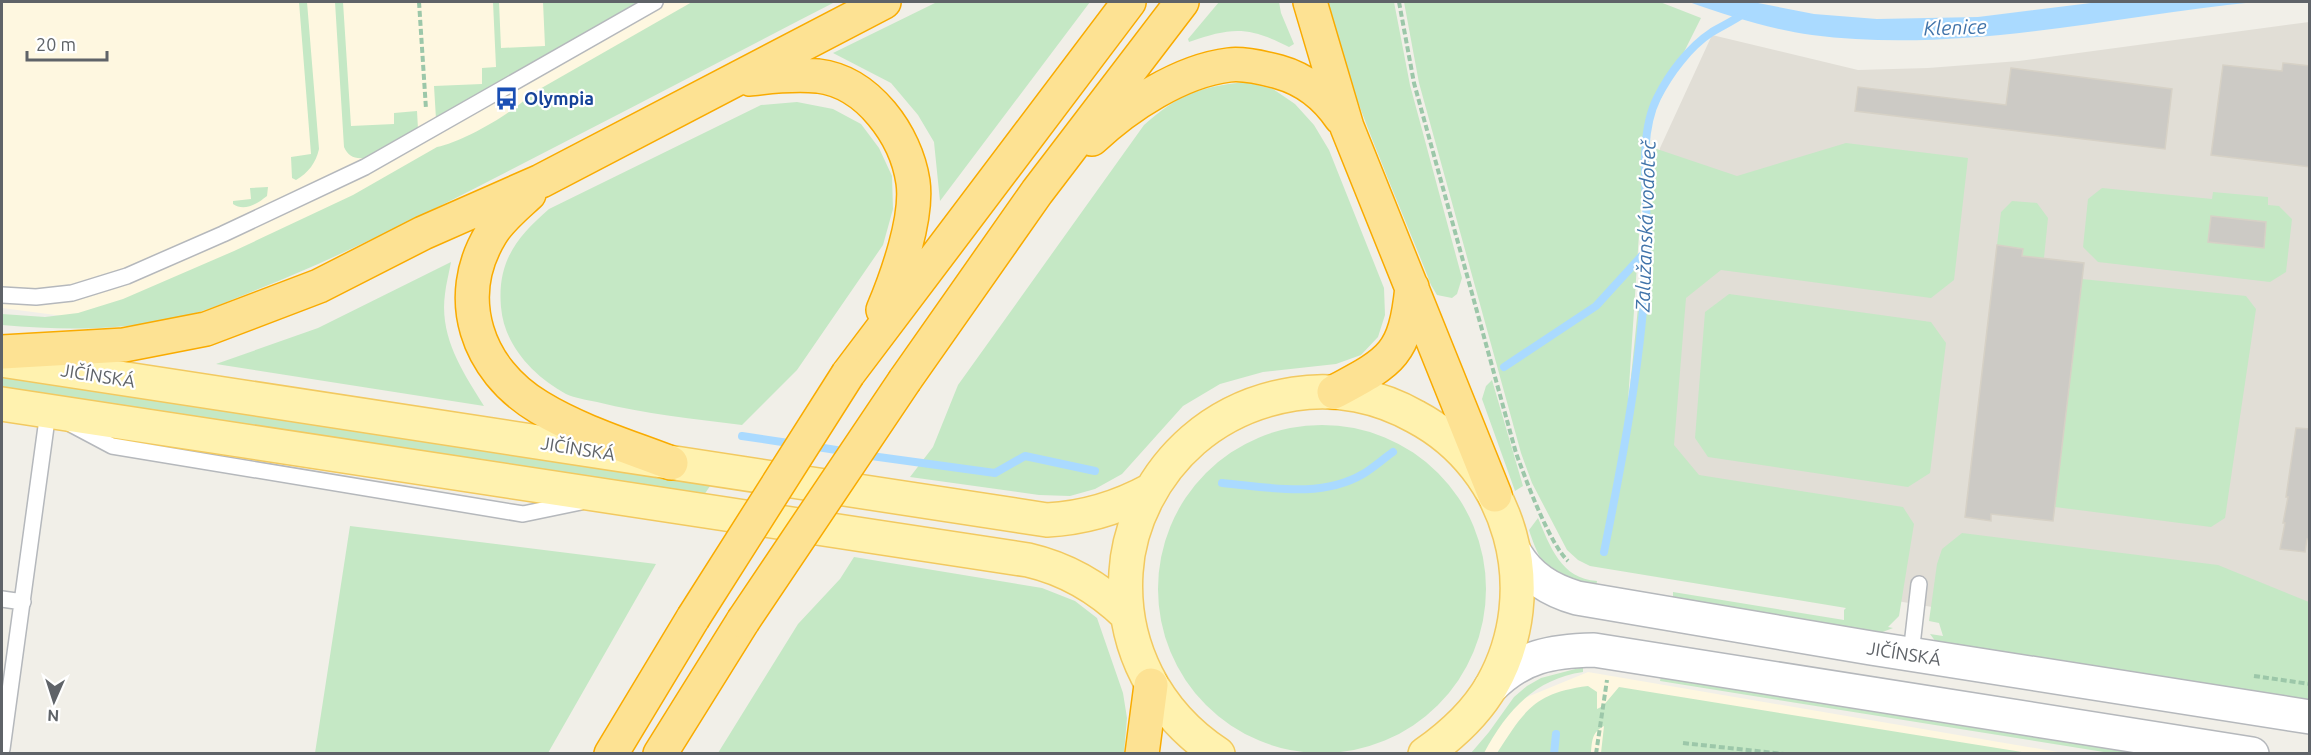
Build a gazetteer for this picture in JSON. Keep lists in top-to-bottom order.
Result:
{
  "streets": {
    "main road": ["JIČÍNSKÁ"]
  },
  "water": ["Klenice", "Zalužanská vodoteč"],
  "places": {
    "bus stop": ["Olympia"]
  },
  "scale_bar": "20 m",
  "north": "bottom"
}
